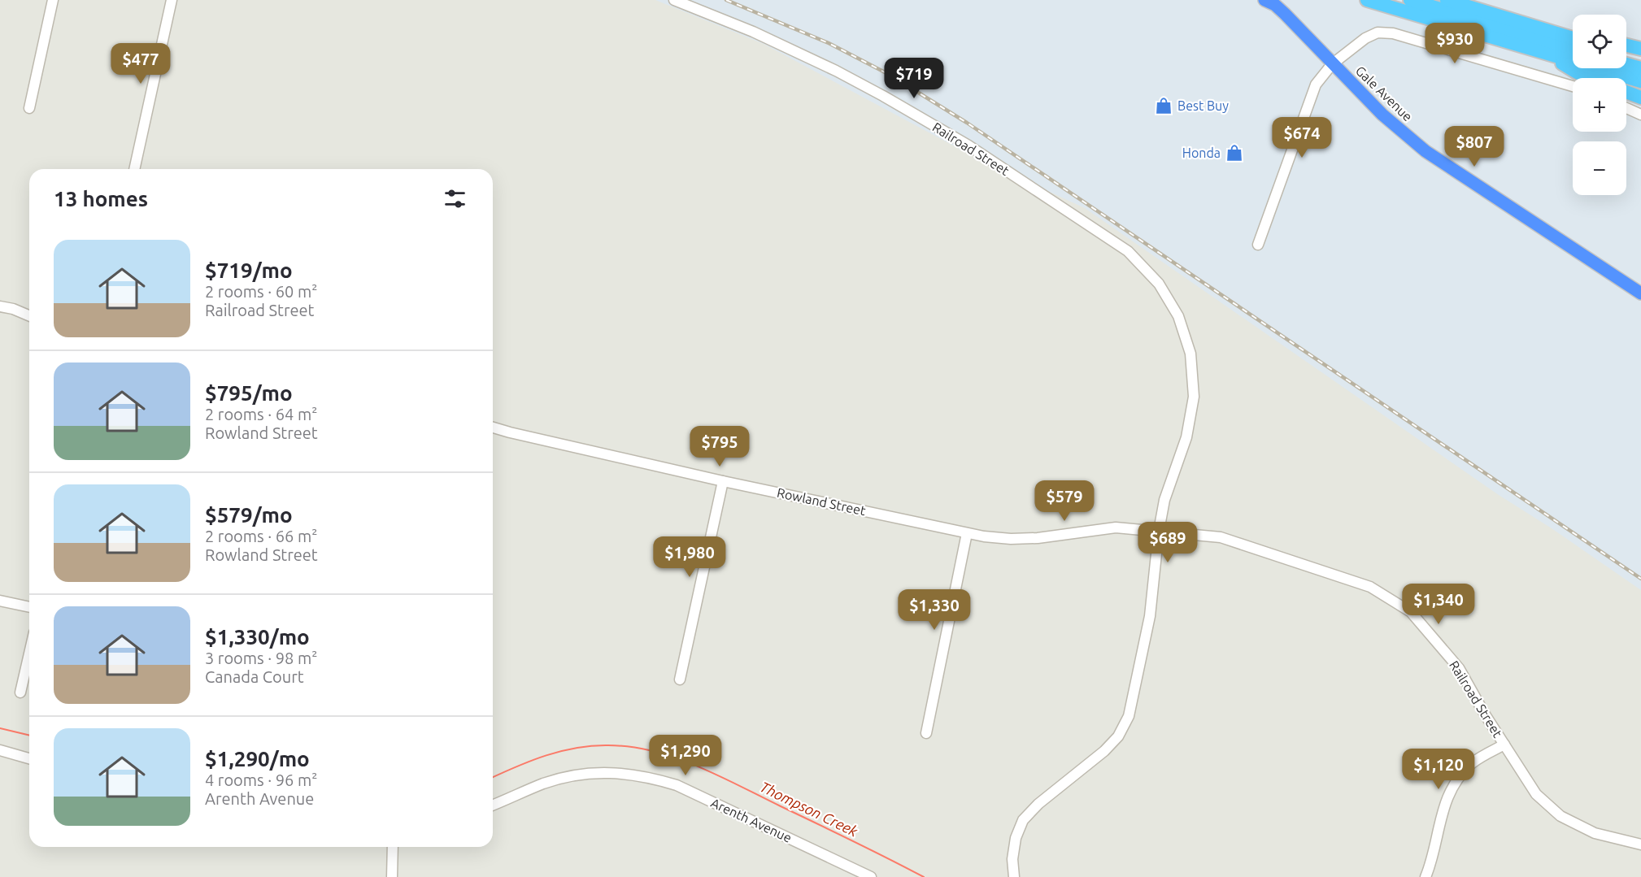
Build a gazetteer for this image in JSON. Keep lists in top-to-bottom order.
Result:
{
  "streets": {
    "main road": ["Gale Avenue"],
    "street": ["Railroad Street", "Rowland Street", "Arenth Avenue"]
  },
  "crossings": [
    ["Railroad Street", "Rowland Street"]
  ],
  "water": ["Thompson Creek"],
  "places": {
    "shop": ["Best Buy", "Honda"]
  },
  "page": {
    "map_buttons": ["+", "−"],
    "price": [
      "$930",
      "$477",
      "$719",
      "$674",
      "$807",
      "$795",
      "$579",
      "$689",
      "$1,980",
      "$1,340",
      "$1,330",
      "$1,290",
      "$1,120"
    ],
    "heading": "13 homes",
    "list": [
      {
        "name": "$719/mo",
        "note": "2 rooms · 60 m² · Railroad Street"
      },
      {
        "name": "$795/mo",
        "note": "2 rooms · 64 m² · Rowland Street"
      },
      {
        "name": "$579/mo",
        "note": "2 rooms · 66 m² · Rowland Street"
      },
      {
        "name": "$1,330/mo",
        "note": "3 rooms · 98 m² · Canada Court"
      },
      {
        "name": "$1,290/mo",
        "note": "4 rooms · 96 m² · Arenth Avenue"
      }
    ]
  }
}
